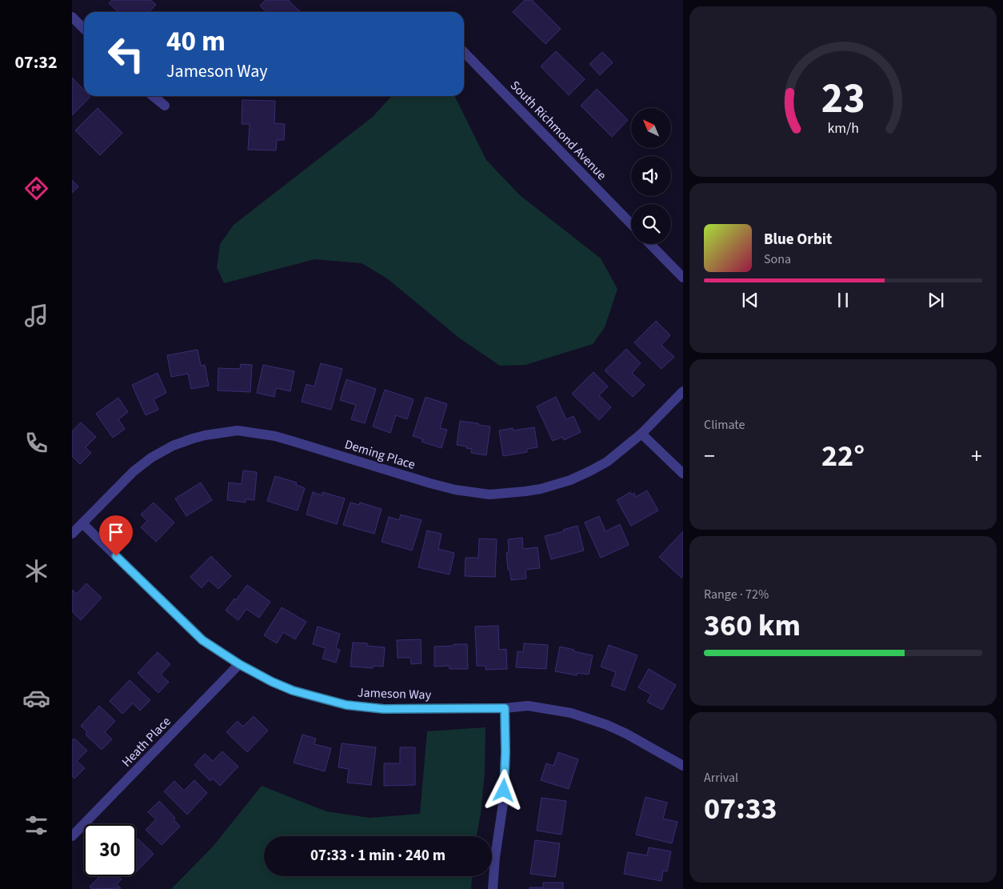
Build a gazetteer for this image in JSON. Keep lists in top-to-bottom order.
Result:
{
  "streets": {
    "street": [
      "South Richmond Avenue",
      "Deming Place",
      "Jameson Way",
      "Heath Place"
    ]
  },
  "crossings": [
    ["Deming Place", "Jameson Way"],
    ["Jameson Way", "Heath Place"]
  ],
  "north": "top left",
  "page": {
    "tabs": "07:32",
    "turn": ["40 m", "Jameson Way"],
    "song": ["Blue Orbit", "Sona"],
    "tile": [
      "Climate",
      ["Range · 72%", "360 km"],
      ["Arrival", "07:33"]
    ],
    "heat": ["−", "22°", "+"],
    "limit": "30",
    "trip": "07:33 · 1 min · 240 m",
    "gauge": ["23", "km/h"]
  }
}
